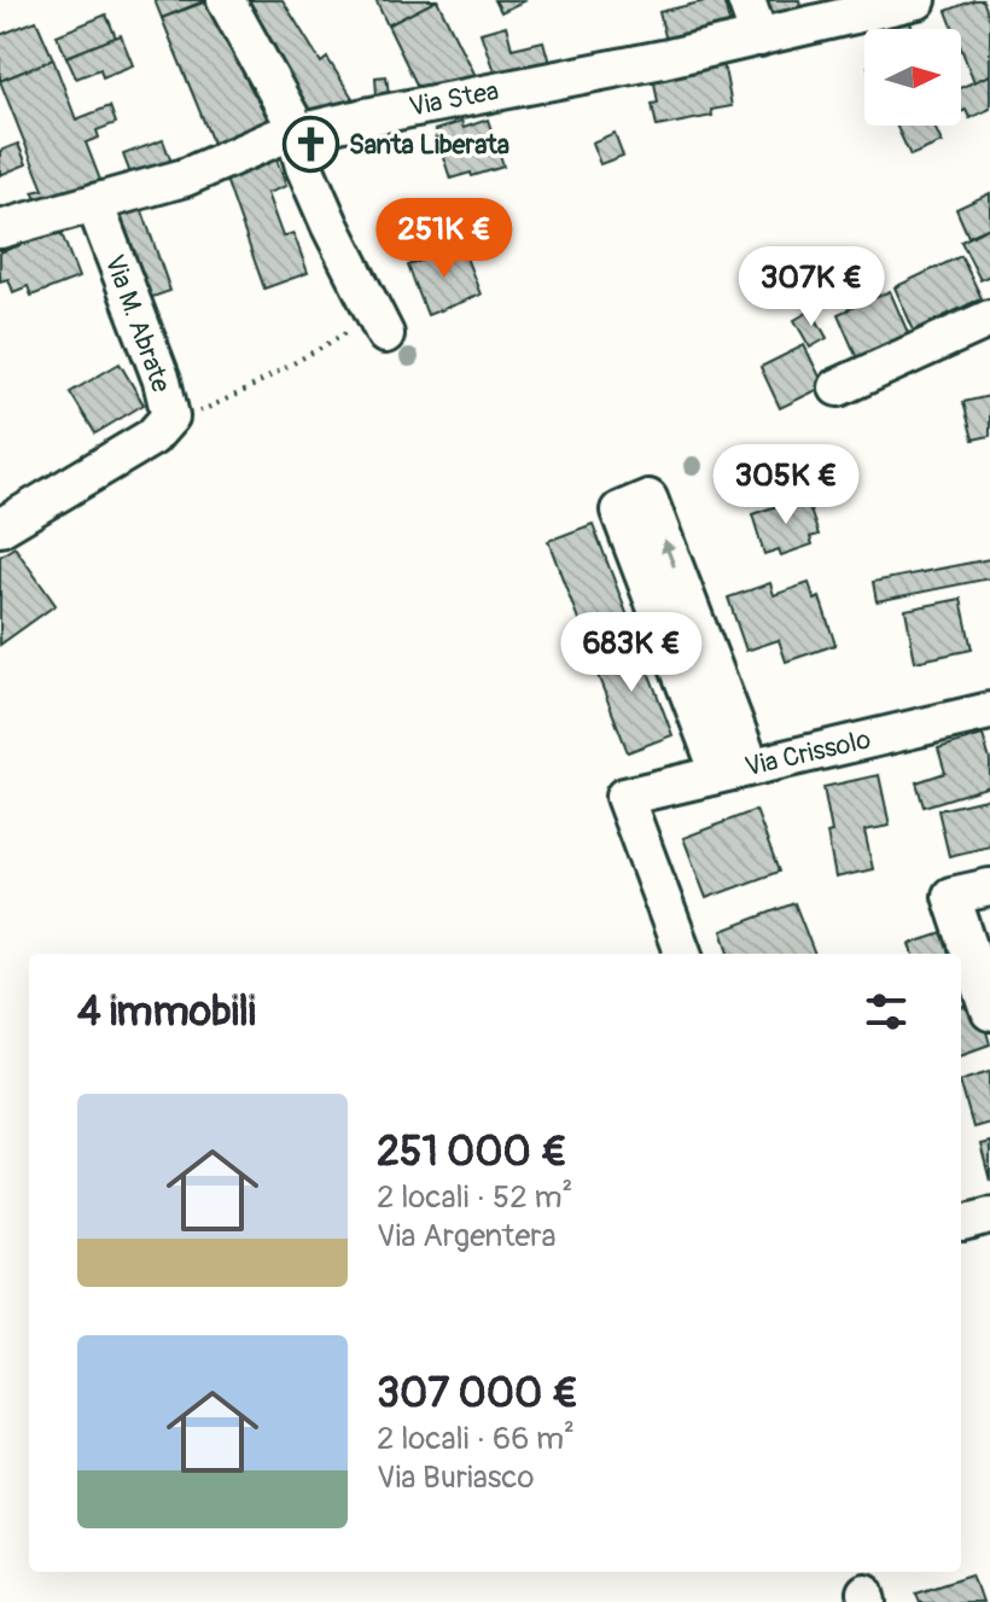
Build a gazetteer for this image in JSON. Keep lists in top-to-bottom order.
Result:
{
  "streets": {
    "street": ["Via Stea", "Via M. Abrate", "Via Crissolo"]
  },
  "crossings": [
    ["Via Stea", "Via M. Abrate"]
  ],
  "places": {
    "church": ["Santa Liberata"]
  },
  "north": "right",
  "page": {
    "price": [
      "251K €",
      "307K €",
      "305K €",
      "683K €"
    ],
    "heading": "4 immobili",
    "list": [
      {
        "name": "251 000 €",
        "note": "2 locali · 52 m² · Via Argentera"
      },
      {
        "name": "307 000 €",
        "note": "2 locali · 66 m² · Via Buriasco"
      }
    ]
  }
}
